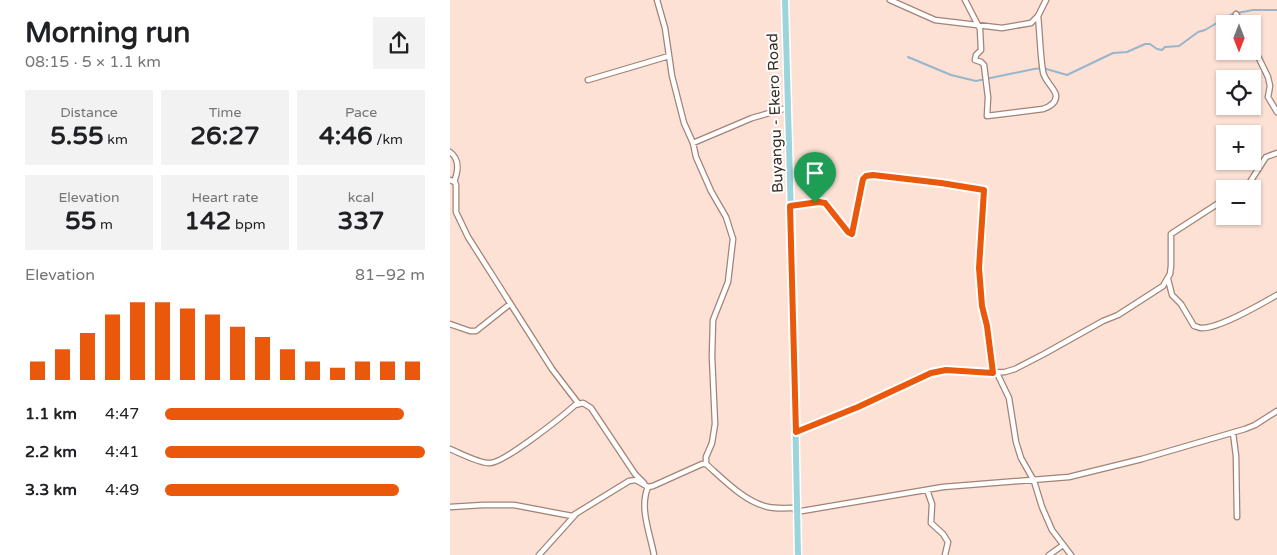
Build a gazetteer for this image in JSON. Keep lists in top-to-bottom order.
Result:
{
  "streets": {
    "main road": ["Buyangu - Ekero Road"]
  },
  "north": "bottom",
  "page": {
    "heading": ["Morning run", "08:15 · 5 × 1.1 km"],
    "map_buttons": ["+", "−"],
    "stats": [
      ["Distance", "5.55 km"],
      ["Time", "26:27"],
      ["Pace", "4:46 /km"],
      ["Elevation", "55 m"],
      ["Heart rate", "142 bpm"],
      ["kcal", "337"]
    ],
    "chart": ["Elevation", "81–92 m"],
    "list": [
      {
        "name": "1.1 km",
        "note": "4:47"
      },
      {
        "name": "2.2 km",
        "note": "4:41"
      },
      {
        "name": "3.3 km",
        "note": "4:49"
      }
    ]
  }
}
